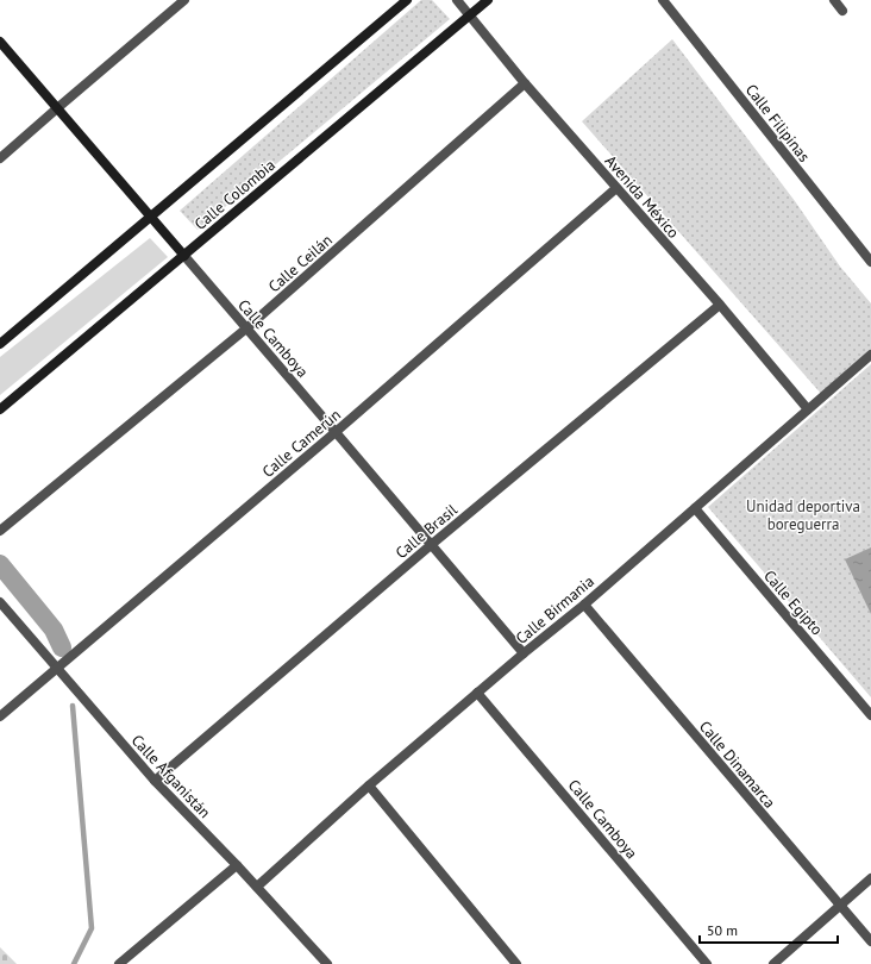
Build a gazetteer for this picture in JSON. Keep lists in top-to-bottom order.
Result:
{
  "streets": {
    "street": [
      "Calle Filipinas",
      "Calle Colombia",
      "Avenida México",
      "Calle Ceilán",
      "Calle Camboya",
      "Calle Camerún",
      "Calle Brasil",
      "Calle Egipto",
      "Calle Birmania",
      "Calle Dinamarca",
      "Calle Afganistán"
    ]
  },
  "crossings": [
    ["Calle Colombia", "Avenida México"],
    ["Calle Colombia", "Calle Camboya"],
    ["Avenida México", "Calle Ceilán"],
    ["Avenida México", "Calle Camerún"],
    ["Avenida México", "Calle Brasil"],
    ["Avenida México", "Calle Birmania"],
    ["Calle Ceilán", "Calle Camboya"],
    ["Calle Camboya", "Calle Camerún"],
    ["Calle Camboya", "Calle Brasil"],
    ["Calle Camboya", "Calle Birmania"],
    ["Calle Camerún", "Calle Afganistán"],
    ["Calle Brasil", "Calle Afganistán"],
    ["Calle Egipto", "Calle Birmania"],
    ["Calle Birmania", "Calle Dinamarca"],
    ["Calle Birmania", "Calle Afganistán"]
  ],
  "parks": ["Unidad deportiva boreguerra"],
  "scale_bar": "50 m"
}
